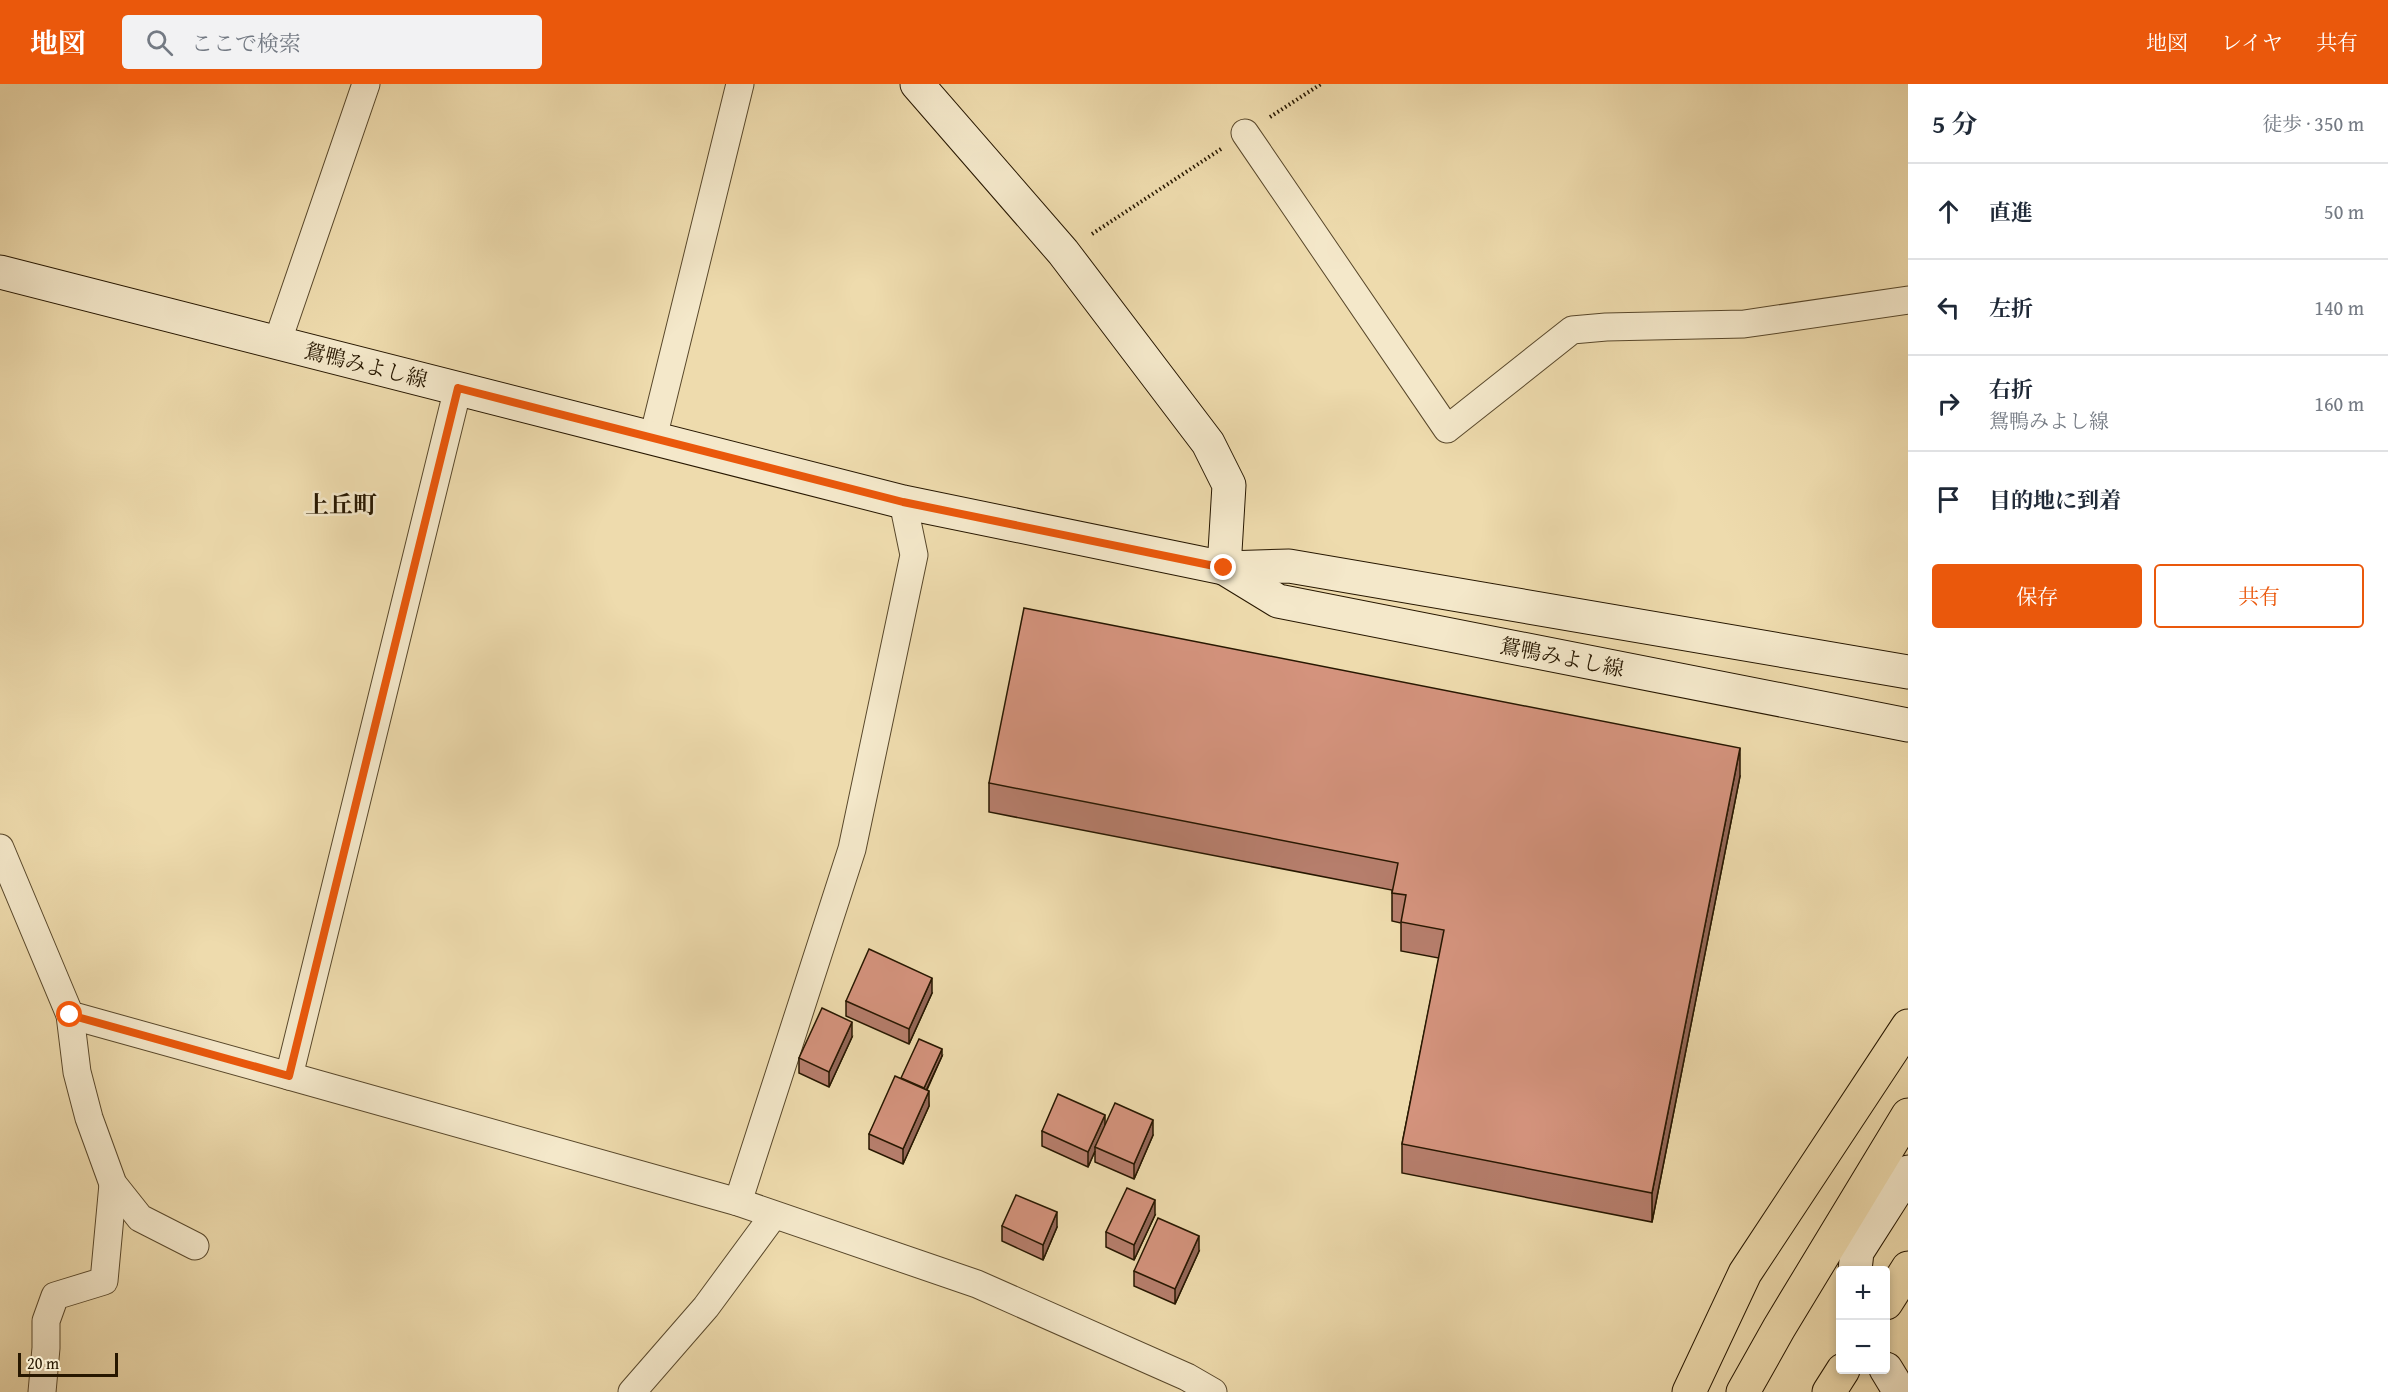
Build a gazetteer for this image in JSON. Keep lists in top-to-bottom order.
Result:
{
  "streets": {
    "main road": ["鴛鴨みよし線"]
  },
  "districts": ["上丘町"],
  "scale_bar": "20 m",
  "page": {
    "header": "地図",
    "search": "ここで検索",
    "nav": ["地図", "レイヤ", "共有"],
    "heading": ["5 分", "徒歩 · 350 m"],
    "list": [
      ["直進", "50 m"],
      ["左折", "140 m"],
      ["右折", "鴛鴨みよし線", "160 m"],
      "目的地に到着"
    ],
    "buttons": ["保存", "共有"],
    "map_buttons": ["+", "−"],
    "scale": "20 m"
  }
}
